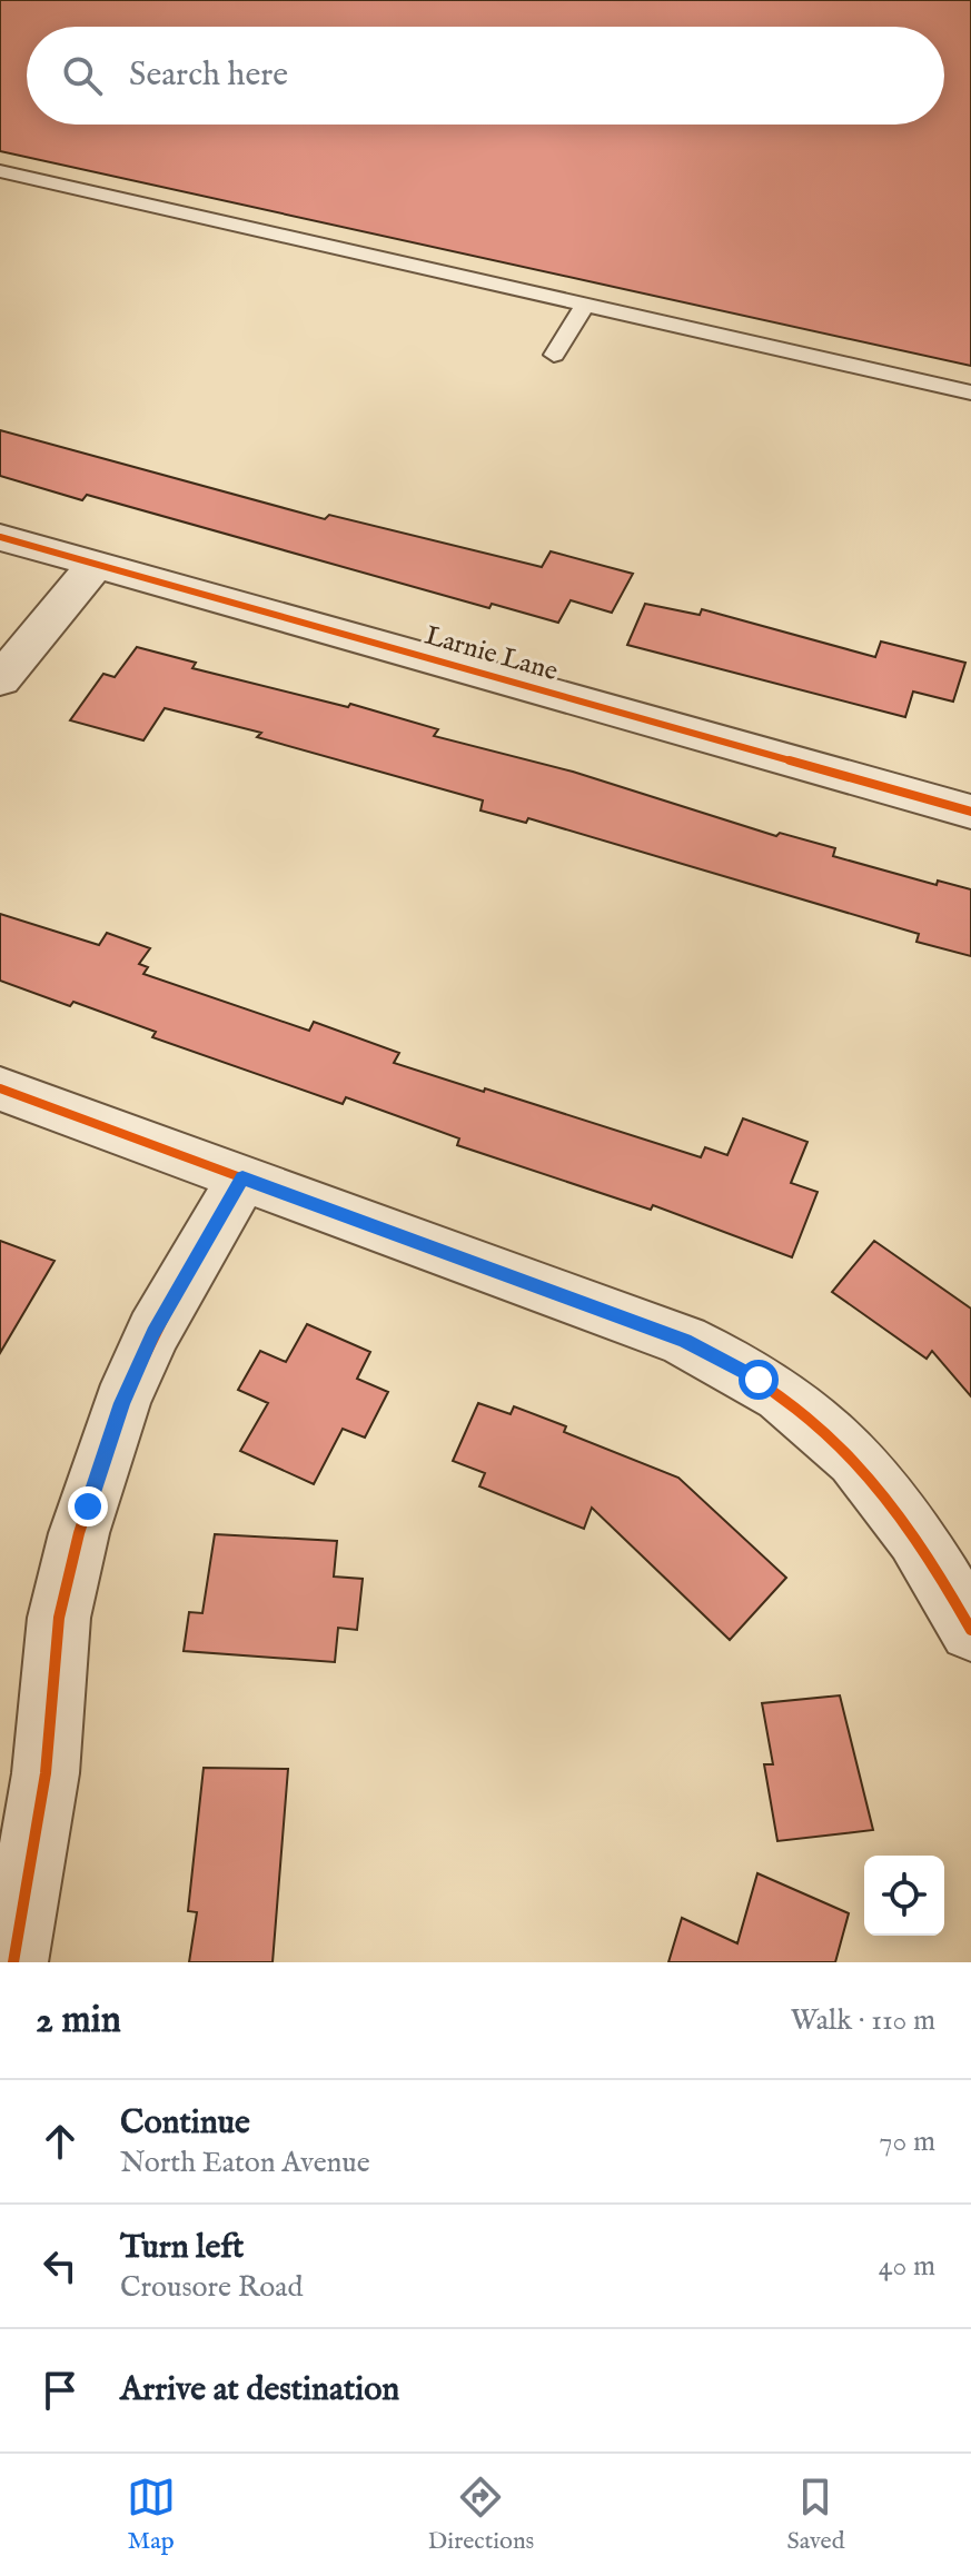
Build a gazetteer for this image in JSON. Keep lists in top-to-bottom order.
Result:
{
  "streets": {
    "street": ["Larnie Lane"]
  },
  "page": {
    "search": "Search here",
    "heading": ["2 min", "Walk · 110 m"],
    "list": [
      ["Continue", "North Eaton Avenue", "70 m"],
      ["Turn left", "Crousore Road", "40 m"],
      "Arrive at destination"
    ],
    "nav": ["Map", "Directions", "Saved"]
  }
}
